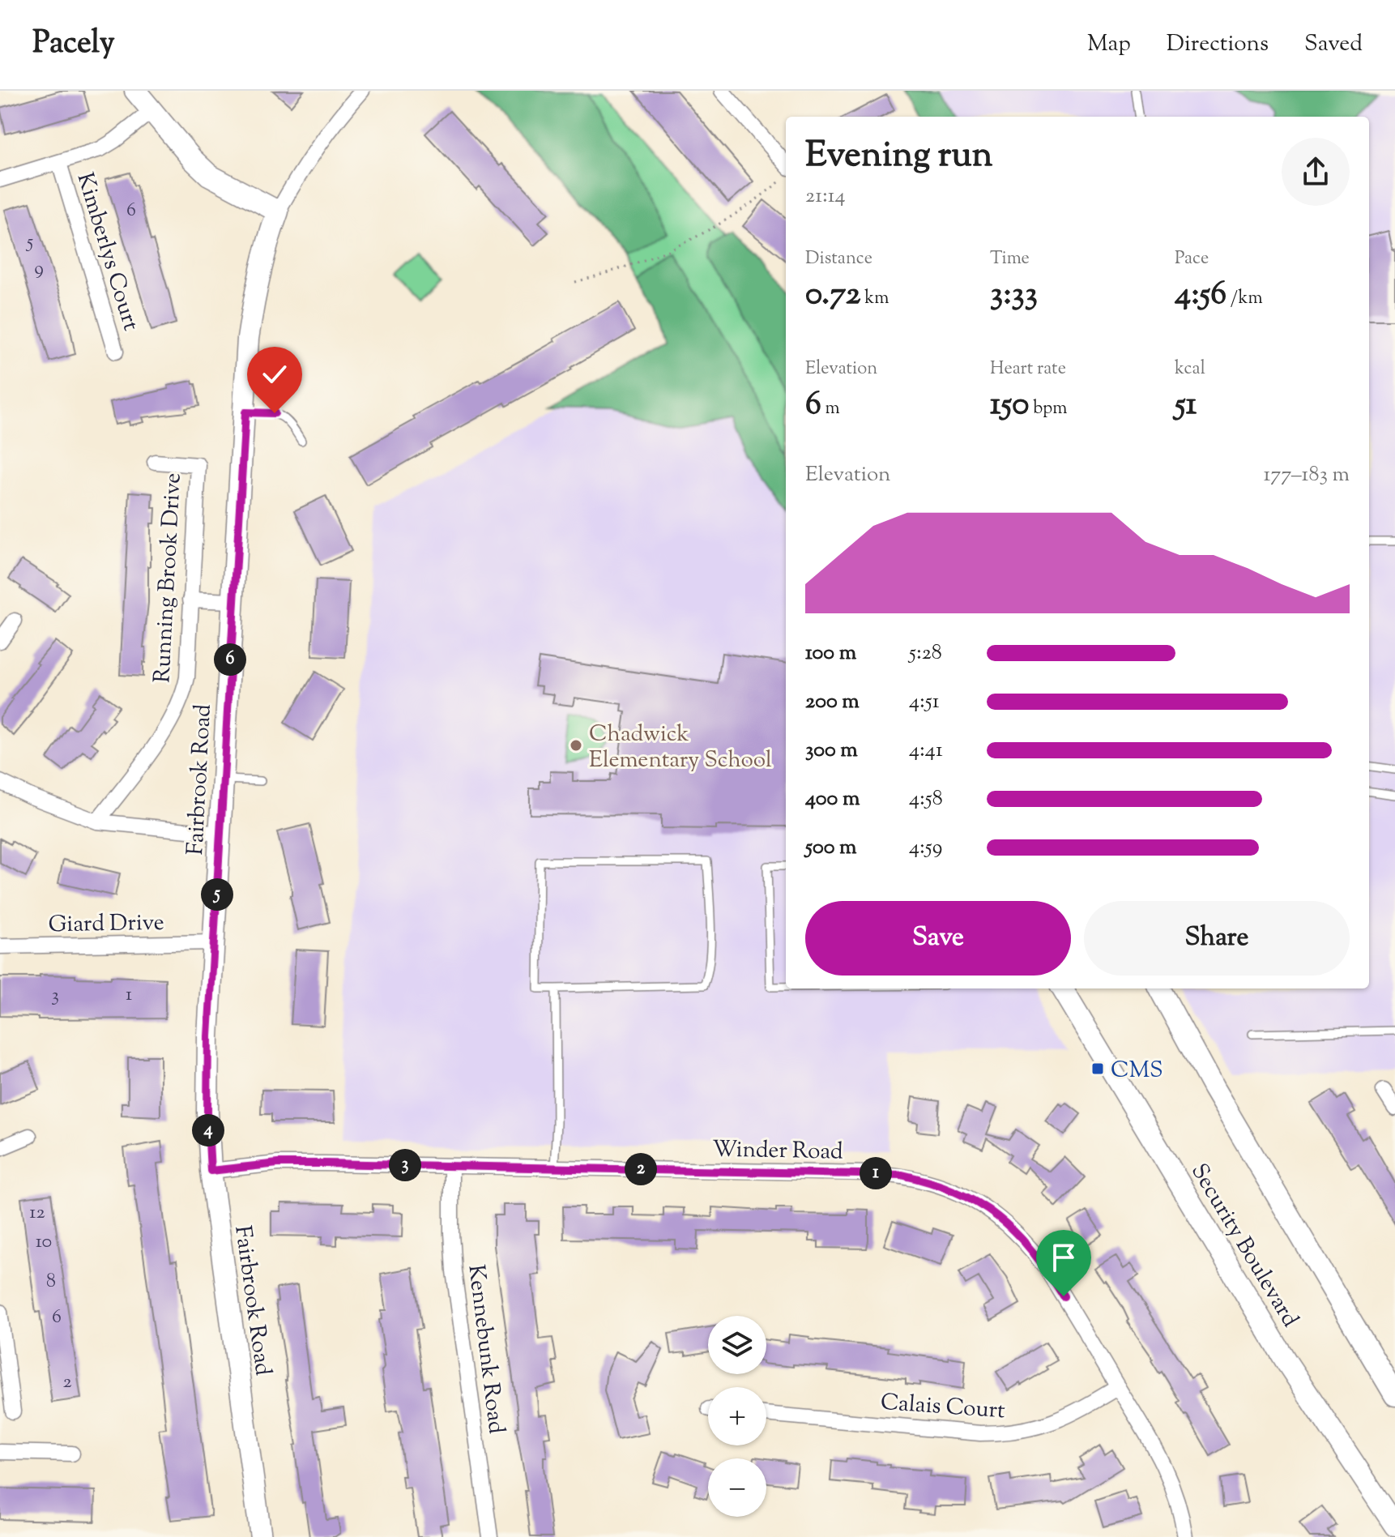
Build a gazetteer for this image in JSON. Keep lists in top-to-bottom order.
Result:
{
  "streets": {
    "street": [
      "Kimberlys Court",
      "Running Brook Drive",
      "Fairbrook Road",
      "Giard Drive",
      "Winder Road",
      "Security Boulevard",
      "Kennebunk Road",
      "Calais Court"
    ]
  },
  "crossings": [
    ["Fairbrook Road", "Giard Drive"],
    ["Fairbrook Road", "Winder Road"],
    ["Winder Road", "Kennebunk Road"],
    ["Winder Road", "Calais Court"]
  ],
  "places": {
    "other": ["Chadwick Elementary School"],
    "transit": ["CMS"]
  },
  "house_numbers": [
    "6",
    "5",
    "9",
    "1",
    "3",
    "12",
    "10",
    "8",
    "6",
    "2"
  ],
  "page": {
    "header": "Pacely",
    "nav": ["Map", "Directions", "Saved"],
    "heading": ["Evening run", "21:14"],
    "stats": [
      ["Distance", "0.72 km"],
      ["Time", "3:33"],
      ["Pace", "4:56 /km"],
      ["Elevation", "6 m"],
      ["Heart rate", "150 bpm"],
      ["kcal", "51"]
    ],
    "chart": ["Elevation", "177–183 m"],
    "list": [
      {
        "name": "100 m",
        "note": "5:28"
      },
      {
        "name": "200 m",
        "note": "4:51"
      },
      {
        "name": "300 m",
        "note": "4:41"
      },
      {
        "name": "400 m",
        "note": "4:58"
      },
      {
        "name": "500 m",
        "note": "4:59"
      }
    ],
    "pins": [
      "6",
      "5",
      "4",
      "3",
      "2",
      "1"
    ],
    "buttons": ["Save", "Share"],
    "map_buttons": ["+", "−"]
  }
}
